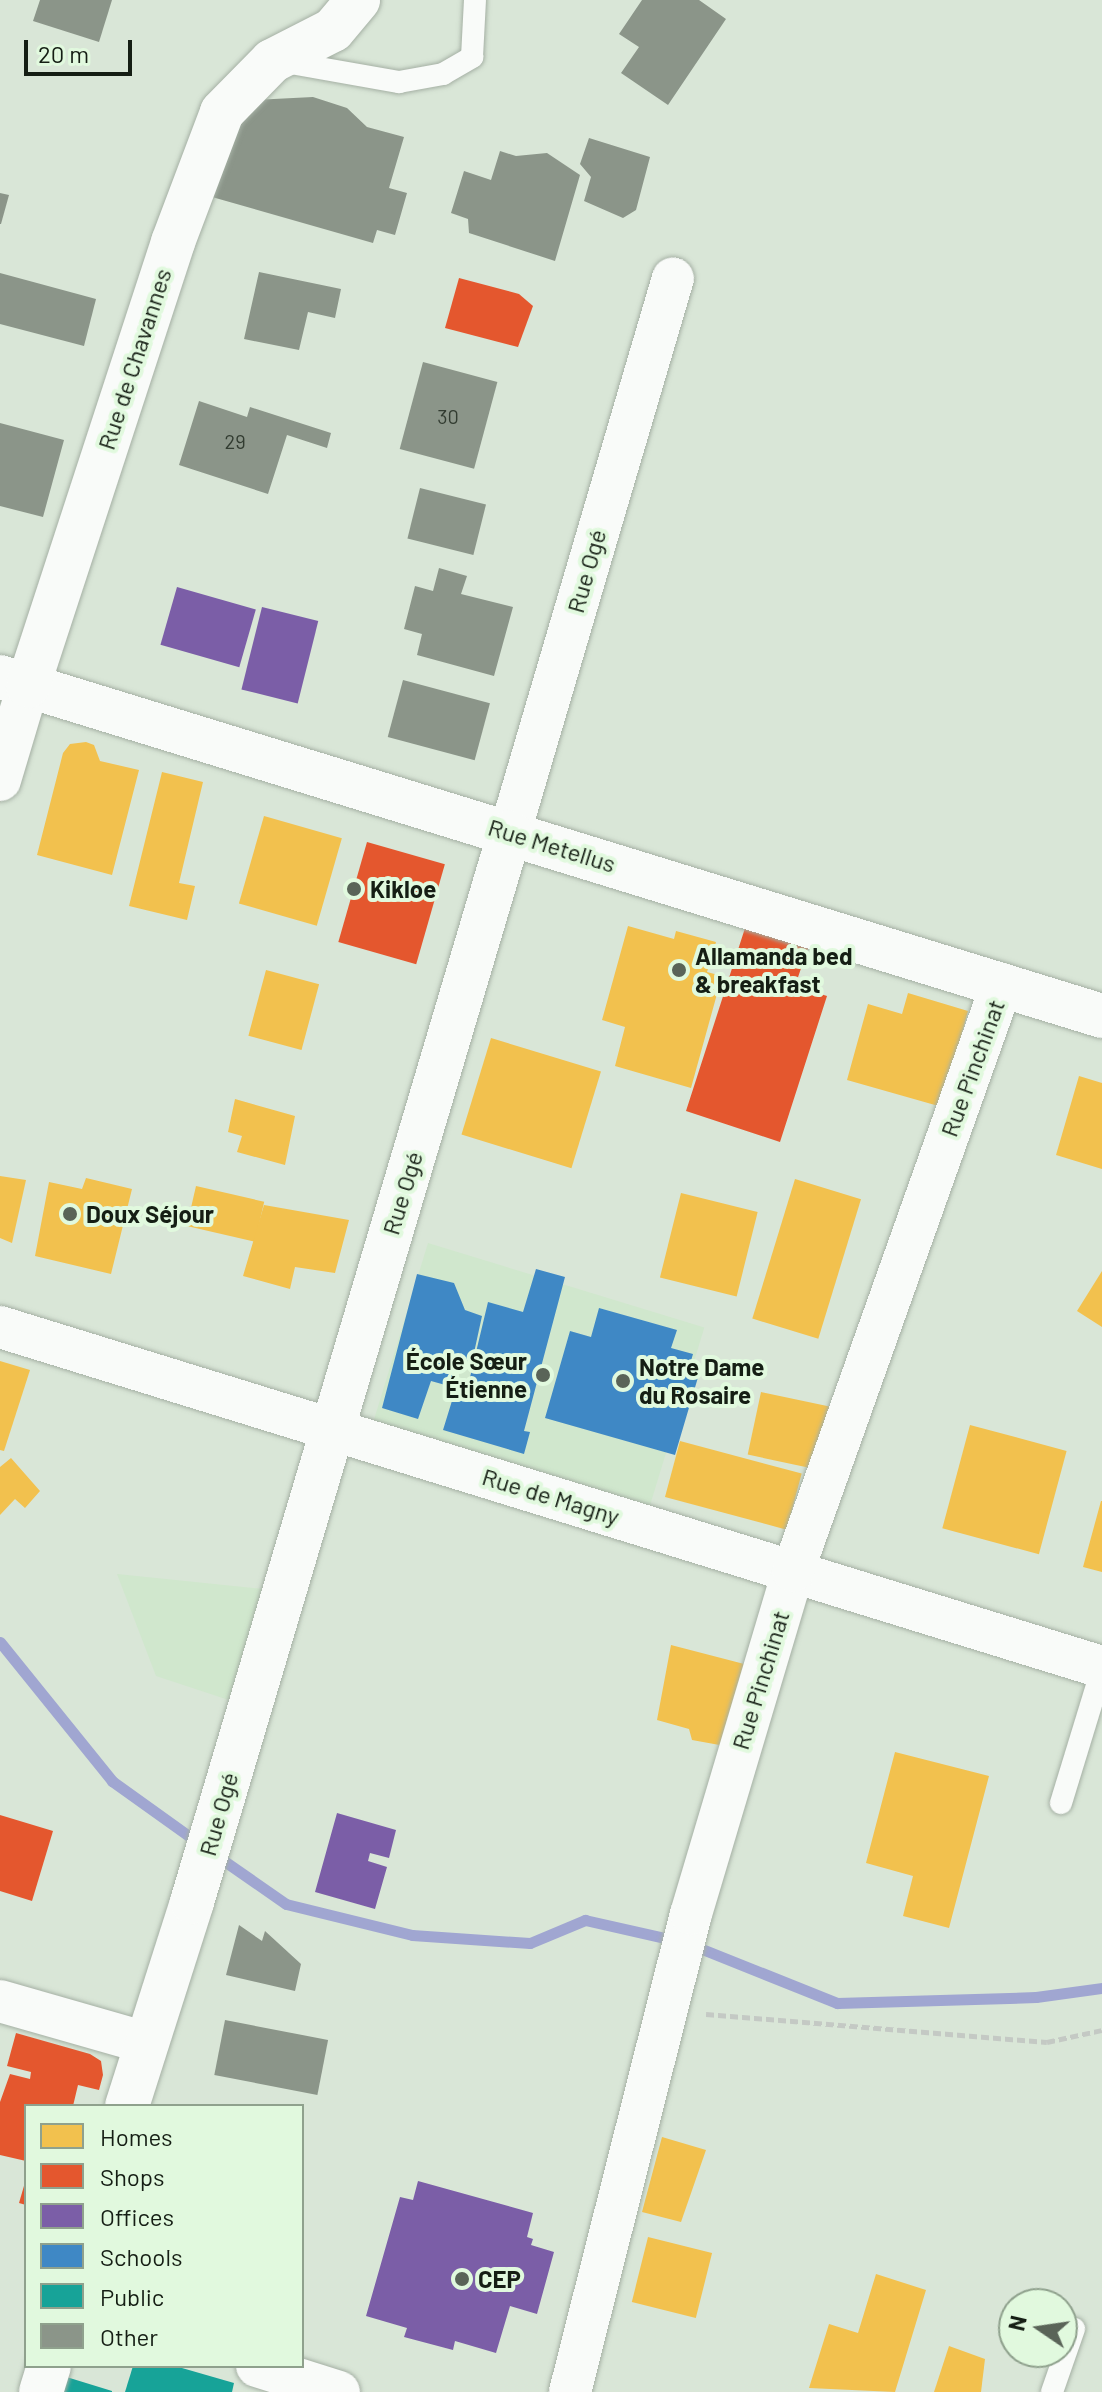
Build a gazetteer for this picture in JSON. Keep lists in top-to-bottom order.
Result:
{
  "streets": {
    "street": [
      "Rue de Chavannes",
      "Rue Ogé",
      "Rue Metellus",
      "Rue Pinchinat",
      "Rue de Magny"
    ]
  },
  "crossings": [
    ["Rue de Chavannes", "Rue Metellus"],
    ["Rue Ogé", "Rue Metellus"],
    ["Rue Ogé", "Rue de Magny"],
    ["Rue Metellus", "Rue Pinchinat"],
    ["Rue Pinchinat", "Rue de Magny"]
  ],
  "places": [
    "Kikloe",
    "Allamanda bed & breakfast",
    "Doux Séjour",
    "École Sœur Étienne",
    "Notre Dame du Rosaire",
    "CEP"
  ],
  "house_numbers": ["30", "29"],
  "legend": [
    "Homes",
    "Shops",
    "Offices",
    "Schools",
    "Public",
    "Other"
  ],
  "scale_bar": "20 m",
  "north": "left"
}
